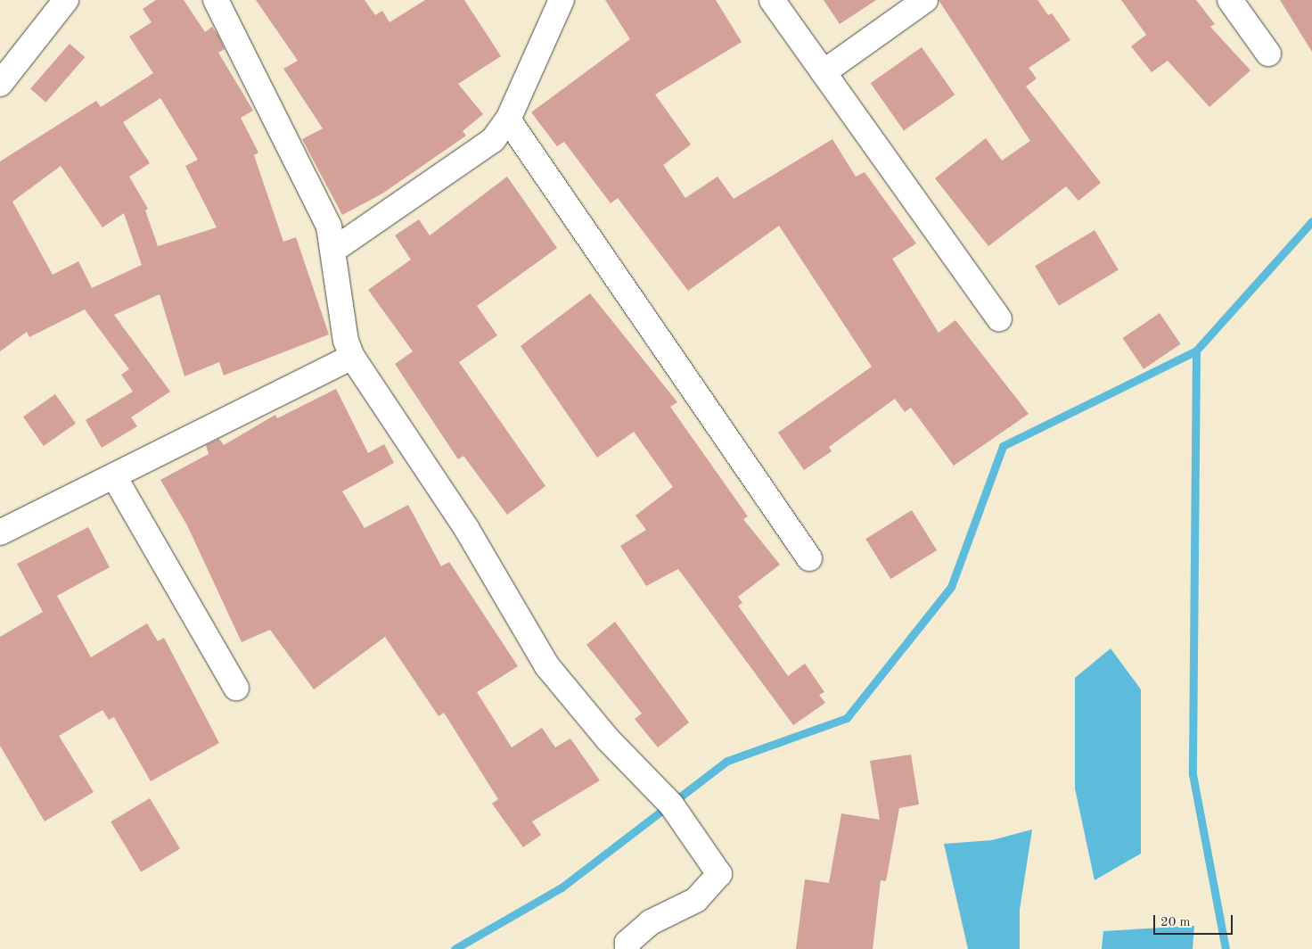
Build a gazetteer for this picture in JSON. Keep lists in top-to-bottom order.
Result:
{
  "scale_bar": "20 m"
}
